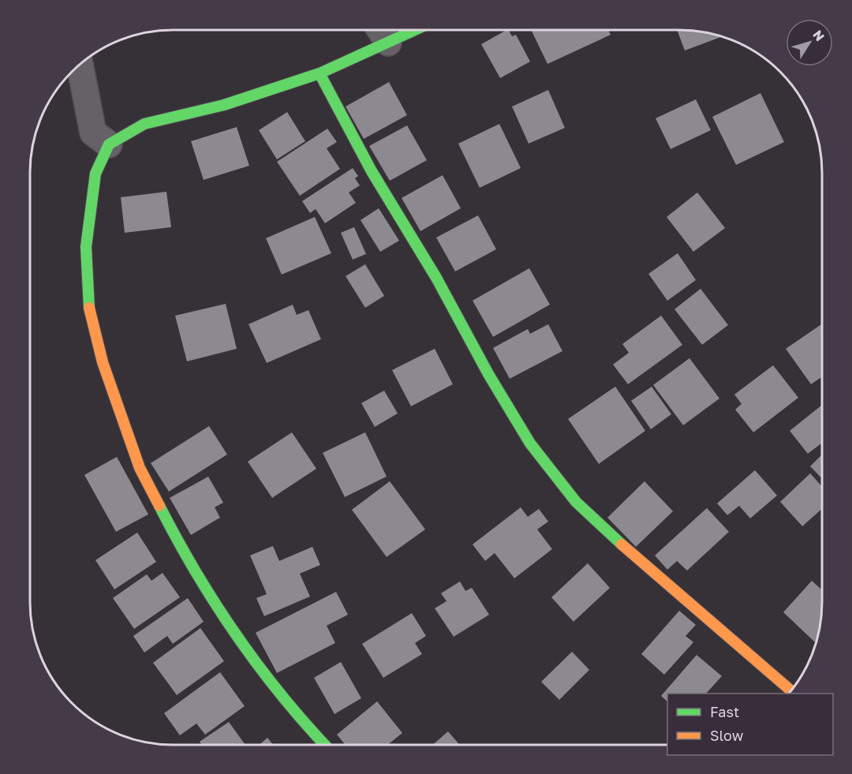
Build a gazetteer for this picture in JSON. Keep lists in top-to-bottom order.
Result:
{
  "legend": ["Fast", "Slow"],
  "north": "top right"
}
